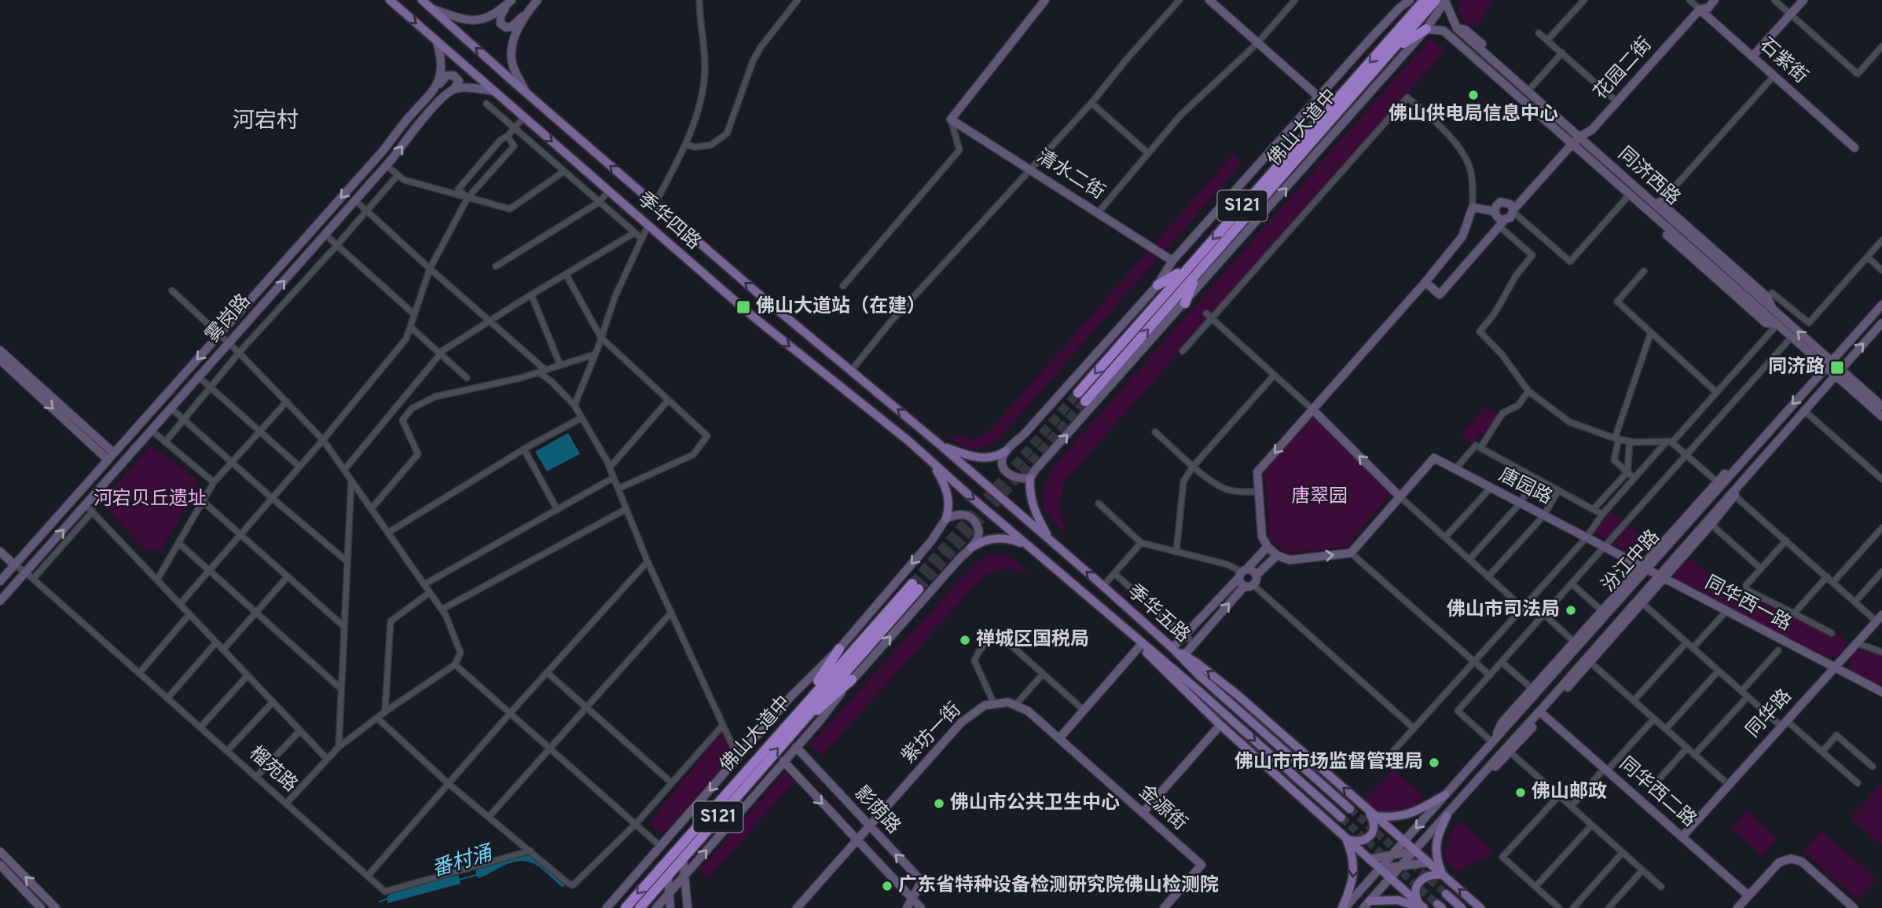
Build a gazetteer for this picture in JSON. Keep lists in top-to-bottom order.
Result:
{
  "streets": {
    "highway": ["佛山大道中", "S121"],
    "main road": [
      "石紫街",
      "花园二街",
      "清水二街",
      "同济西路",
      "季华四路",
      "雾岗路",
      "唐园路",
      "汾江中路",
      "同华西一路",
      "季华五路",
      "同华路",
      "紫坊一街",
      "同华西二路",
      "金源街",
      "影荫路"
    ],
    "street": ["榴苑路"]
  },
  "crossings": [
    ["石紫街", "花园二街"],
    ["花园二街", "同济西路"],
    ["佛山大道中", "同济西路"],
    ["佛山大道中", "影荫路"],
    ["同济西路", "汾江中路"],
    ["季华四路", "季华五路"],
    ["雾岗路", "榴苑路"],
    ["唐园路", "汾江中路"],
    ["唐园路", "同华西一路"],
    ["汾江中路", "同华西一路"],
    ["同华西一路", "同华路"],
    ["同华路", "同华西二路"],
    ["紫坊一街", "影荫路"]
  ],
  "districts": ["河宕村"],
  "water": ["番村涌"],
  "parks": ["唐翠园", "河宕贝丘遗址"],
  "places": {
    "other": [
      "佛山供电局信息中心",
      "佛山市司法局",
      "禅城区国税局",
      "佛山市市场监督管理局",
      "佛山邮政",
      "佛山市公共卫生中心",
      "广东省特种设备检测研究院佛山检测院"
    ],
    "transit": ["佛山大道站（在建）", "同济路"]
  }
}
